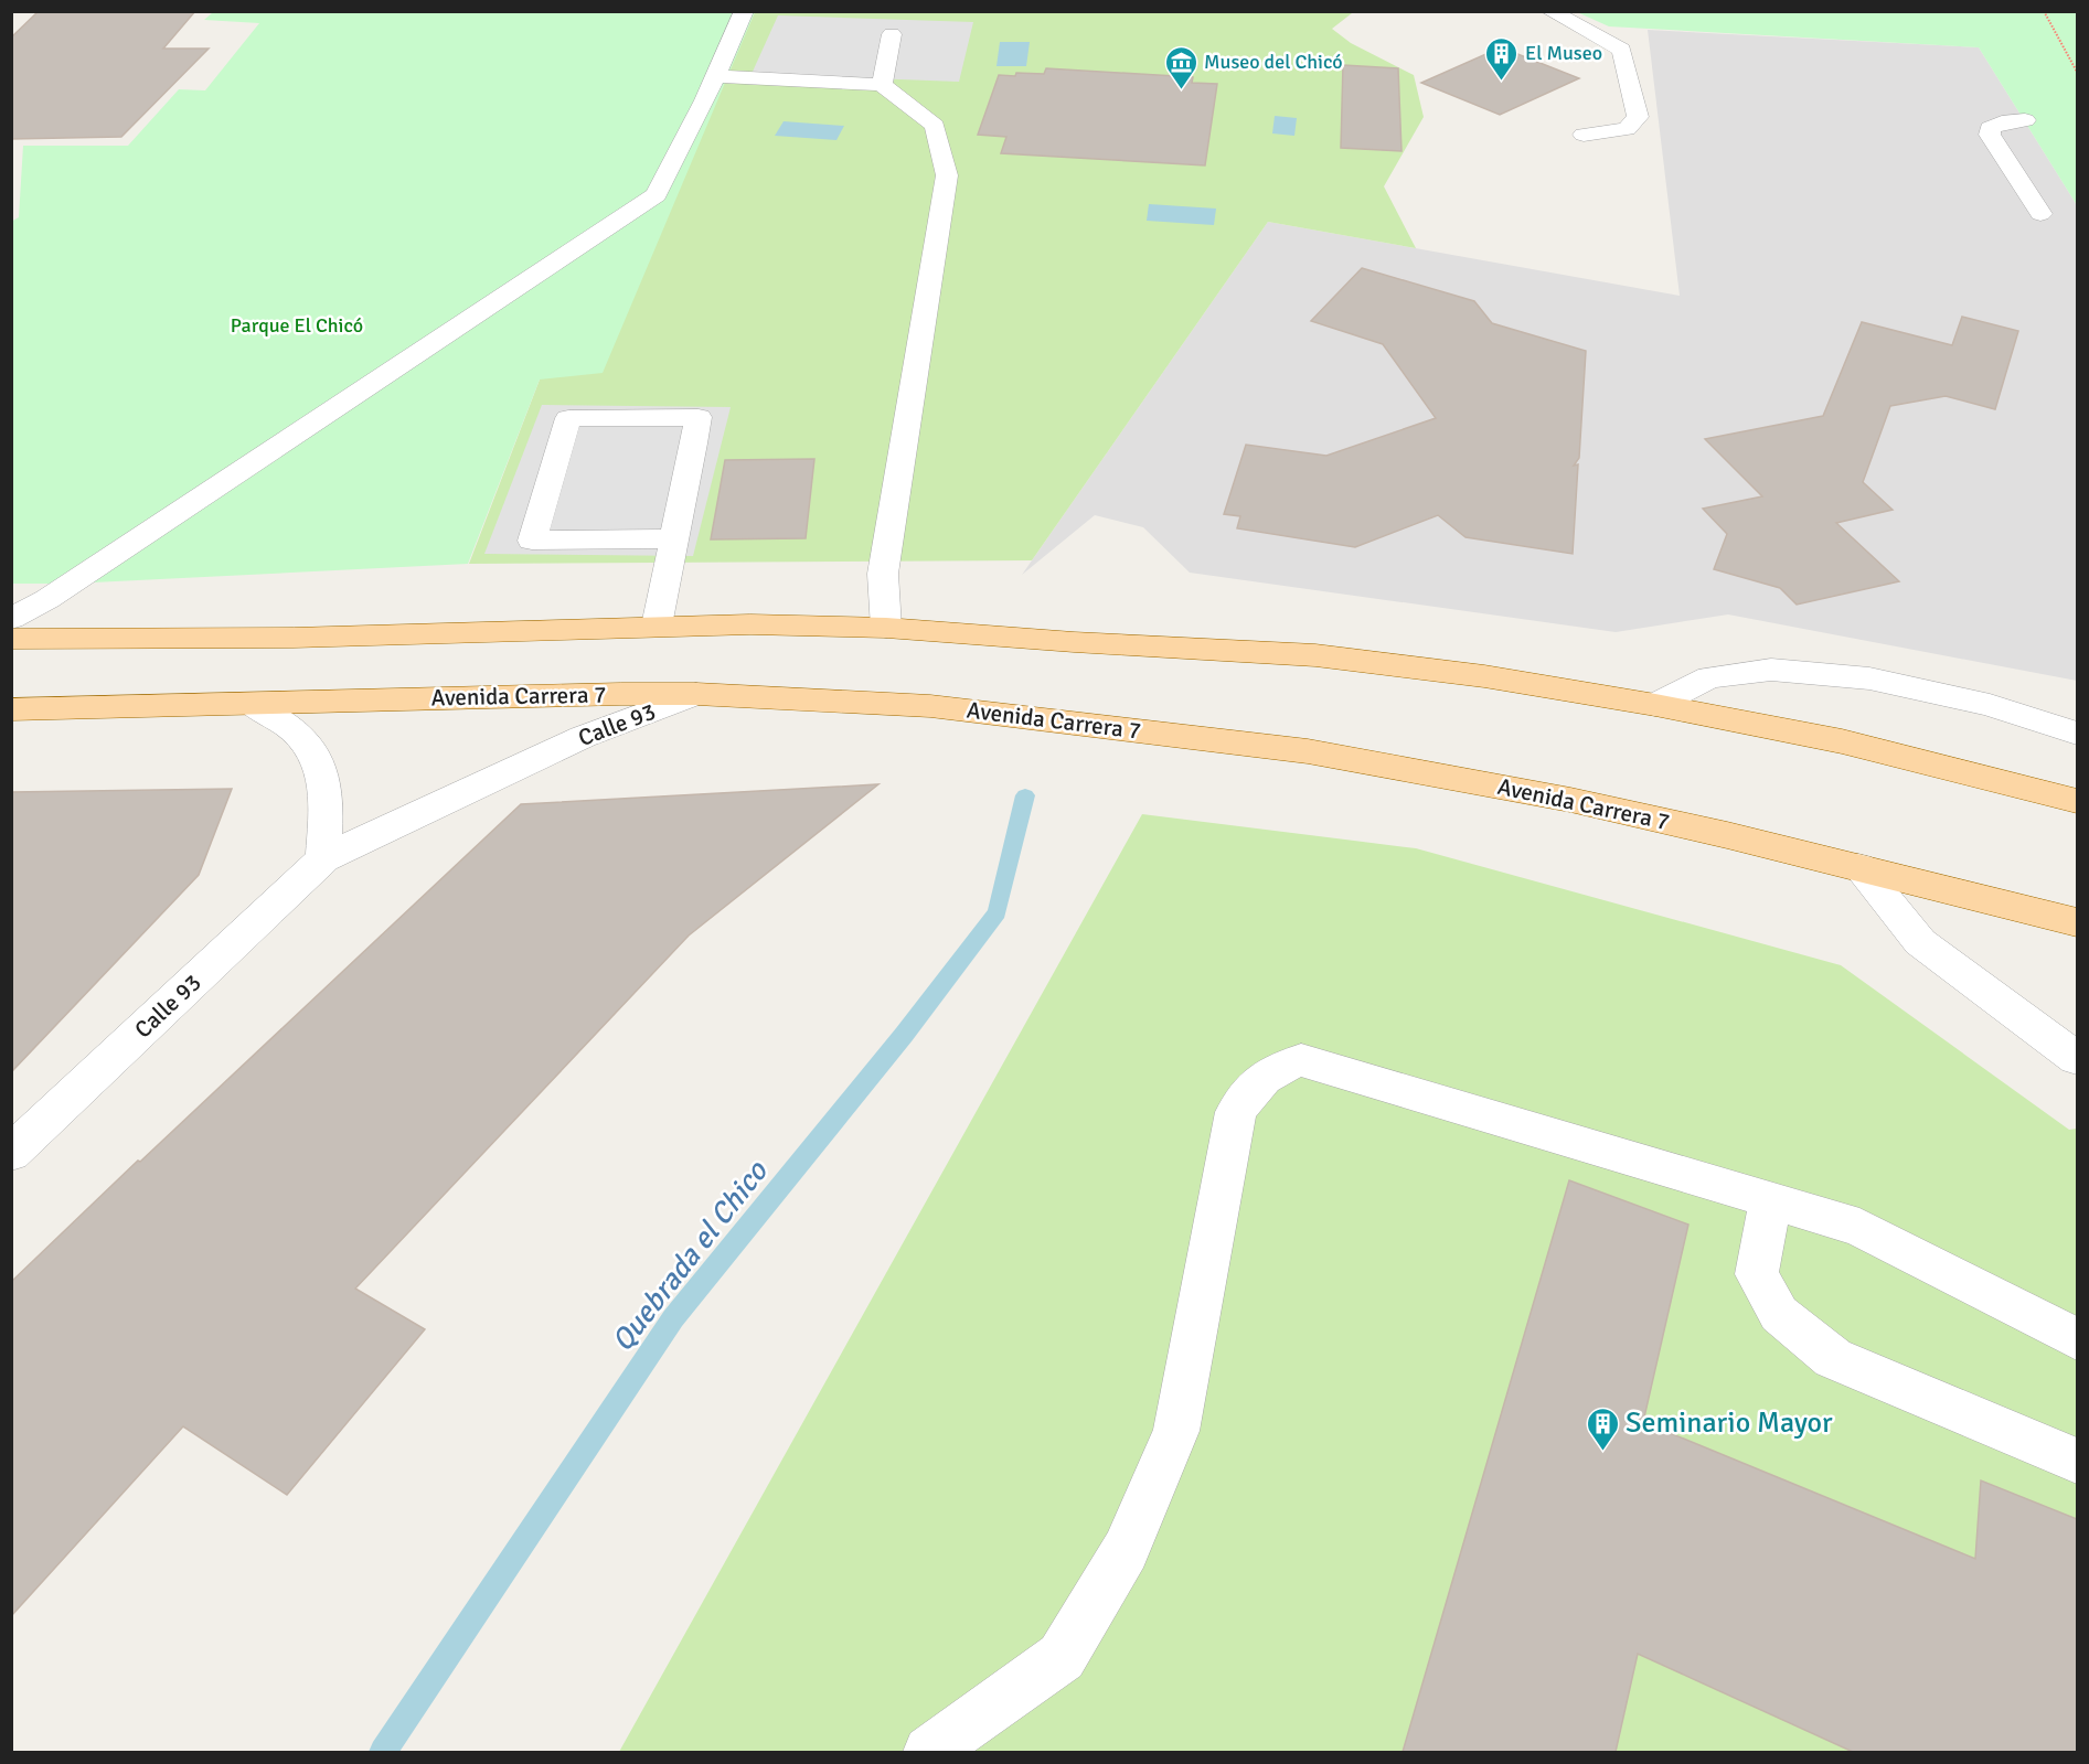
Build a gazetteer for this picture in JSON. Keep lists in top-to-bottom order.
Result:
{
  "streets": {
    "main road": ["Avenida Carrera 7"],
    "street": ["Calle 93"]
  },
  "crossings": [
    ["Avenida Carrera 7", "Calle 93"]
  ],
  "water": ["Quebrada el Chico"],
  "parks": ["Parque El Chicó"],
  "places": {
    "building": ["El Museo", "Seminario Mayor"],
    "museum": ["Museo del Chicó"]
  }
}
